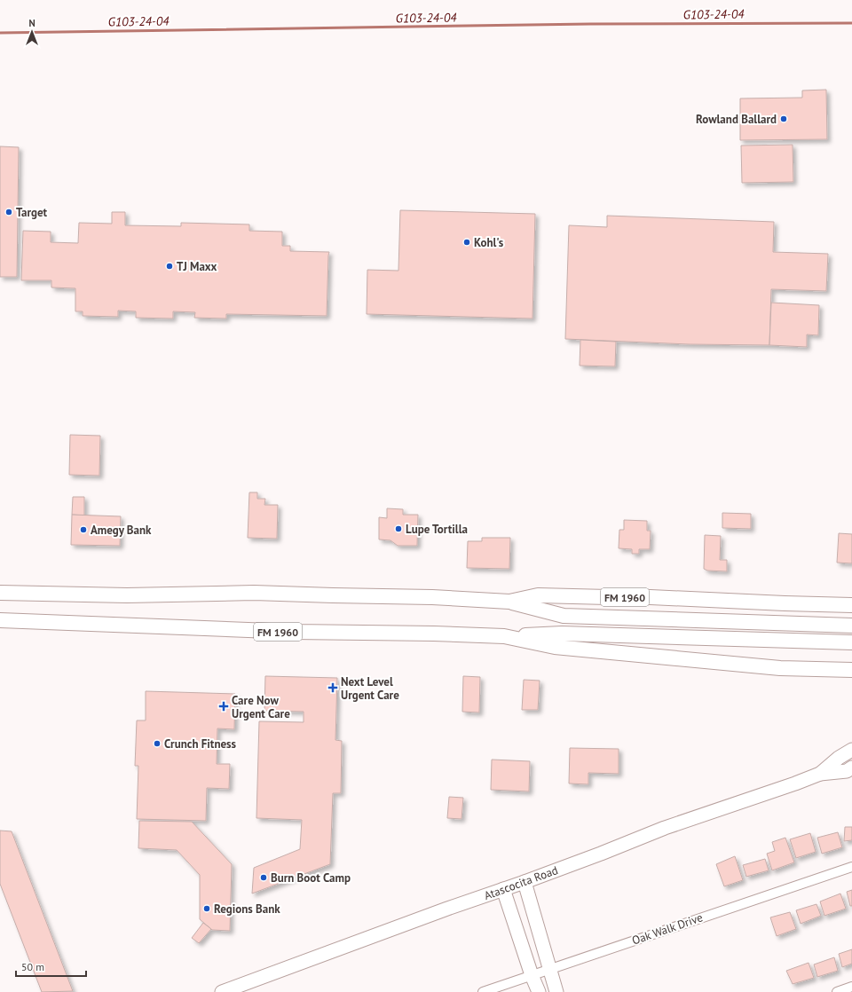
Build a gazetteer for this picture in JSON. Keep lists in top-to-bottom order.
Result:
{
  "streets": {
    "main road": ["FM 1960", "Atascocita Road"],
    "street": ["Oak Walk Drive"]
  },
  "water": ["G103-24-04"],
  "places": {
    "other": [
      "Rowland Ballard",
      "Target",
      "Kohl's",
      "TJ Maxx",
      "Lupe Tortilla",
      "Amegy Bank",
      "Crunch Fitness",
      "Burn Boot Camp",
      "Regions Bank"
    ],
    "health": ["Next Level Urgent Care", "Care Now Urgent Care"]
  },
  "scale_bar": "50 m",
  "north": "top"
}
